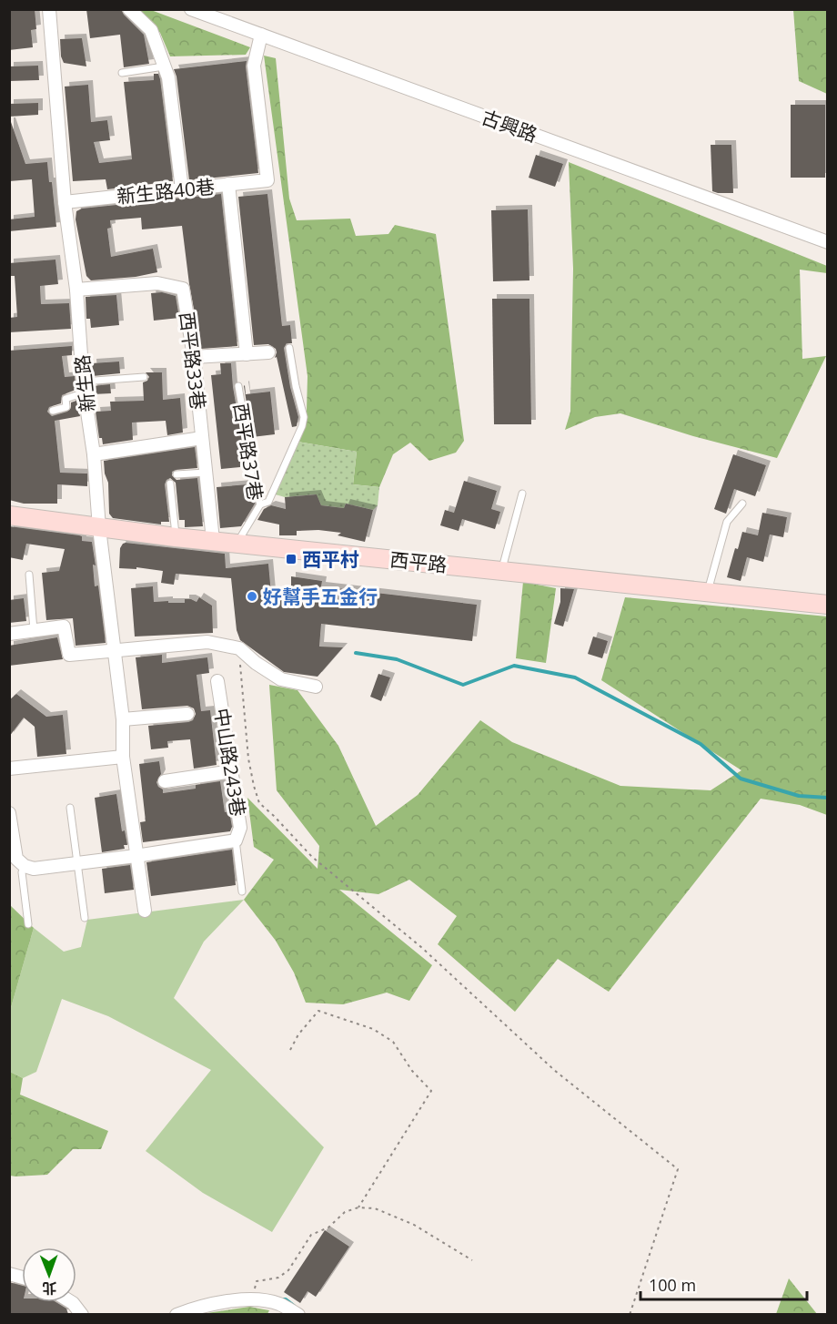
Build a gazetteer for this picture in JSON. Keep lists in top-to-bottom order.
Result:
{
  "streets": {
    "main road": ["西平路"],
    "street": [
      "古興路",
      "新生路40巷",
      "西平路33巷",
      "新生路",
      "中山路243巷"
    ],
    "lane": ["西平路37巷"]
  },
  "crossings": [
    ["古興路", "新生路40巷"],
    ["新生路40巷", "新生路"],
    ["西平路33巷", "新生路"],
    ["西平路33巷", "西平路"],
    ["新生路", "西平路"],
    ["西平路37巷", "西平路"]
  ],
  "places": {
    "transit": ["西平村"],
    "other": ["好幫手五金行"]
  },
  "scale_bar": "100 m",
  "north": "bottom"
}
